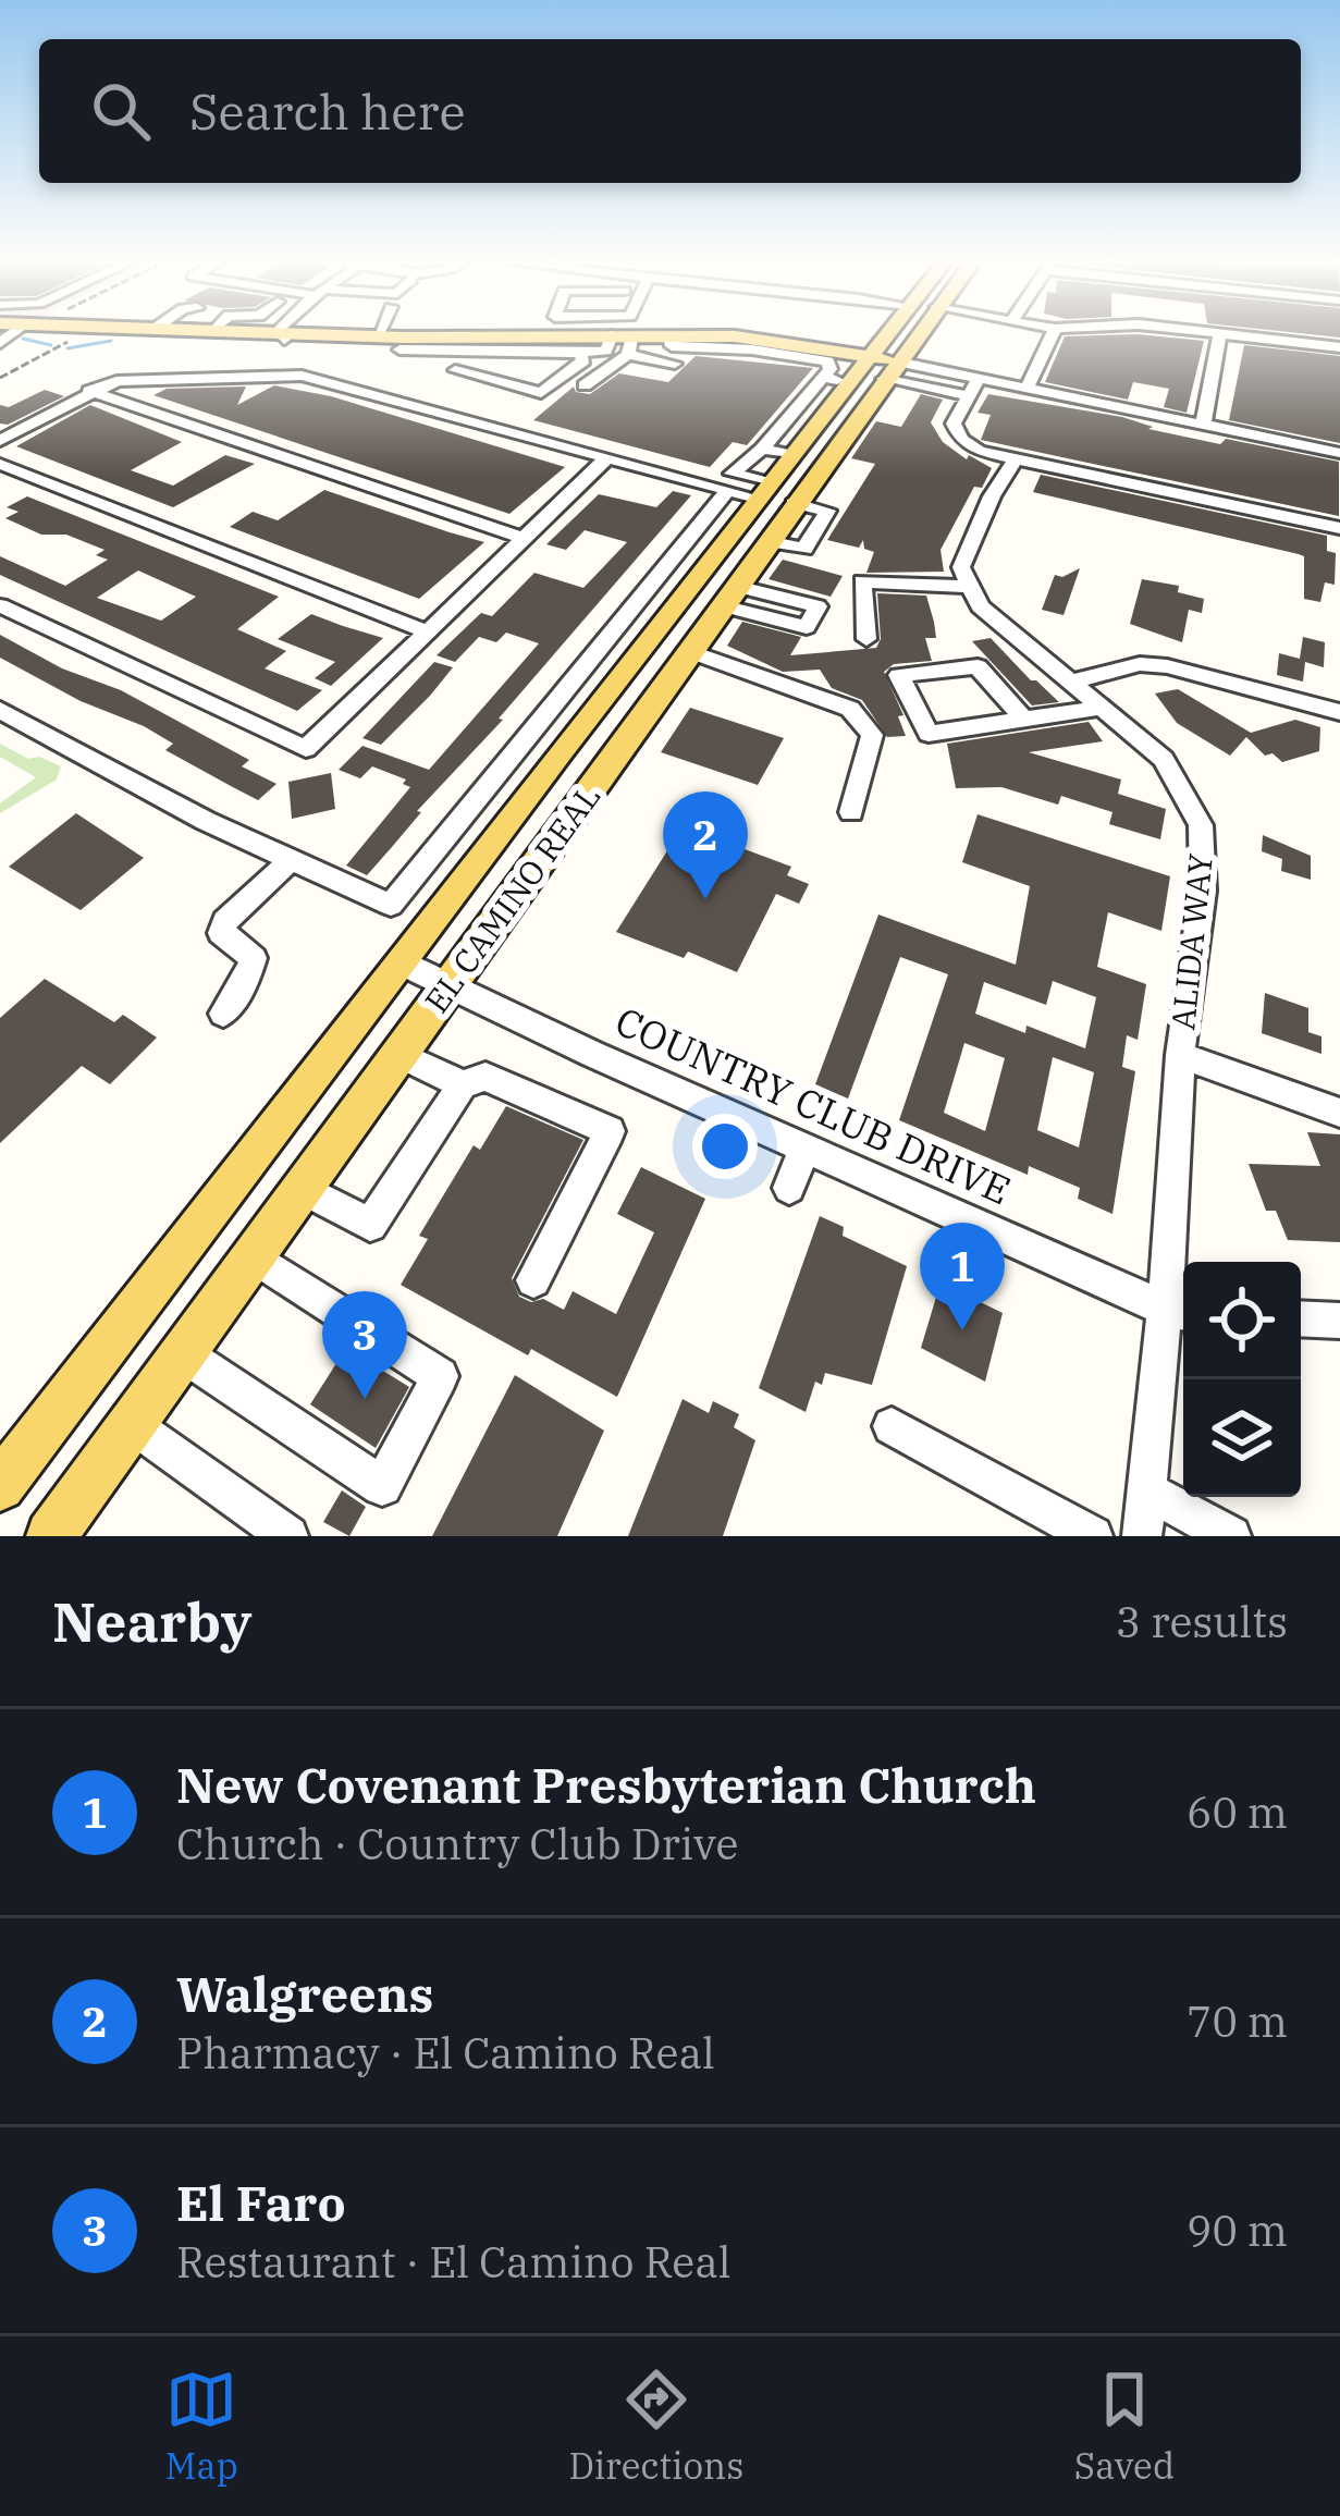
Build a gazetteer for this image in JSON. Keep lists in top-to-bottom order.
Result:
{
  "streets": {
    "main road": ["EL CAMINO REAL"],
    "street": ["ALIDA WAY", "COUNTRY CLUB DRIVE"]
  },
  "crossings": [
    ["EL CAMINO REAL", "COUNTRY CLUB DRIVE"],
    ["ALIDA WAY", "COUNTRY CLUB DRIVE"]
  ],
  "page": {
    "search": "Search here",
    "pins": ["2", "1", "3"],
    "heading": ["Nearby", "3 results"],
    "list": [
      {
        "mark": "1",
        "name": "New Covenant Presbyterian Church",
        "note": "Church · Country Club Drive",
        "value": "60 m"
      },
      {
        "mark": "2",
        "name": "Walgreens",
        "note": "Pharmacy · El Camino Real",
        "value": "70 m"
      },
      {
        "mark": "3",
        "name": "El Faro",
        "note": "Restaurant · El Camino Real",
        "value": "90 m"
      }
    ],
    "nav": ["Map", "Directions", "Saved"]
  }
}
